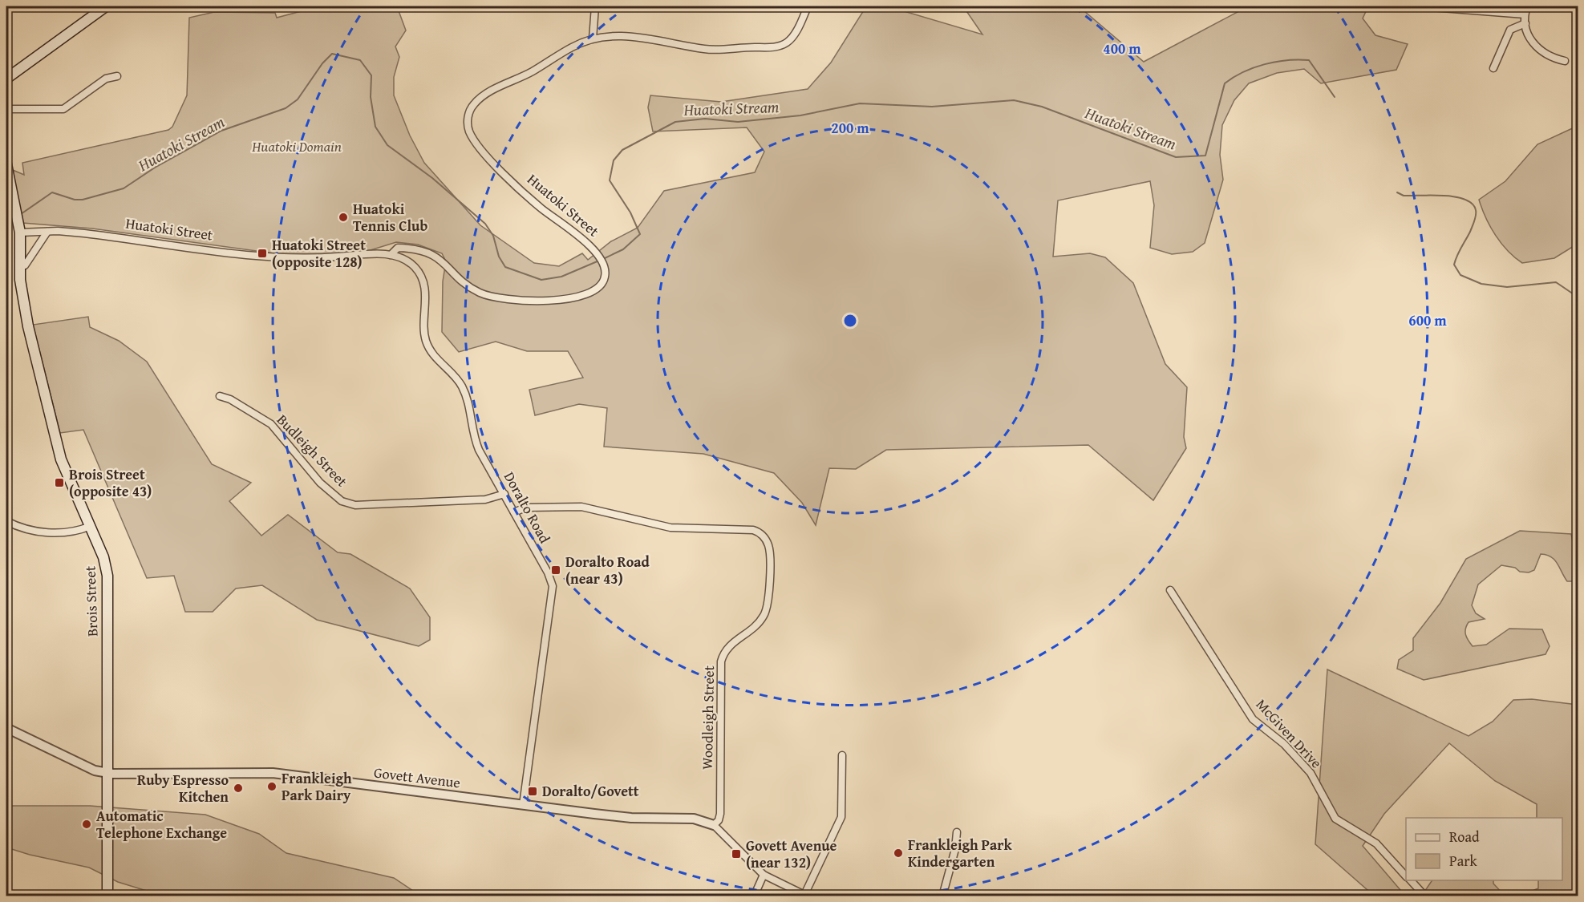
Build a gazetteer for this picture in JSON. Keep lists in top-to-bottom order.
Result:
{
  "streets": {
    "main road": ["Brois Street"],
    "street": [
      "Huatoki Street",
      "Budleigh Street",
      "Doralto Road",
      "Woodleigh Street",
      "McGiven Drive",
      "Govett Avenue"
    ]
  },
  "crossings": [
    ["Huatoki Street", "Doralto Road"],
    ["Huatoki Street", "Brois Street"],
    ["Budleigh Street", "Doralto Road"],
    ["Doralto Road", "Woodleigh Street"],
    ["Doralto Road", "Govett Avenue"],
    ["Brois Street", "Govett Avenue"],
    ["Woodleigh Street", "Govett Avenue"]
  ],
  "water": ["Huatoki Stream"],
  "parks": ["Huatoki Domain"],
  "places": {
    "other": [
      "Huatoki Tennis Club",
      "Frankleigh Park Dairy",
      "Ruby Espresso Kitchen",
      "Automatic Telephone Exchange",
      "Frankleigh Park Kindergarten"
    ],
    "transit": [
      "Huatoki Street (opposite 128)",
      "Brois Street (opposite 43)",
      "Doralto Road (near 43)",
      "Doralto/Govett",
      "Govett Avenue (near 132)"
    ]
  },
  "legend": ["Road", "Park"],
  "rings": ["400 m", "200 m", "600 m"]
}
